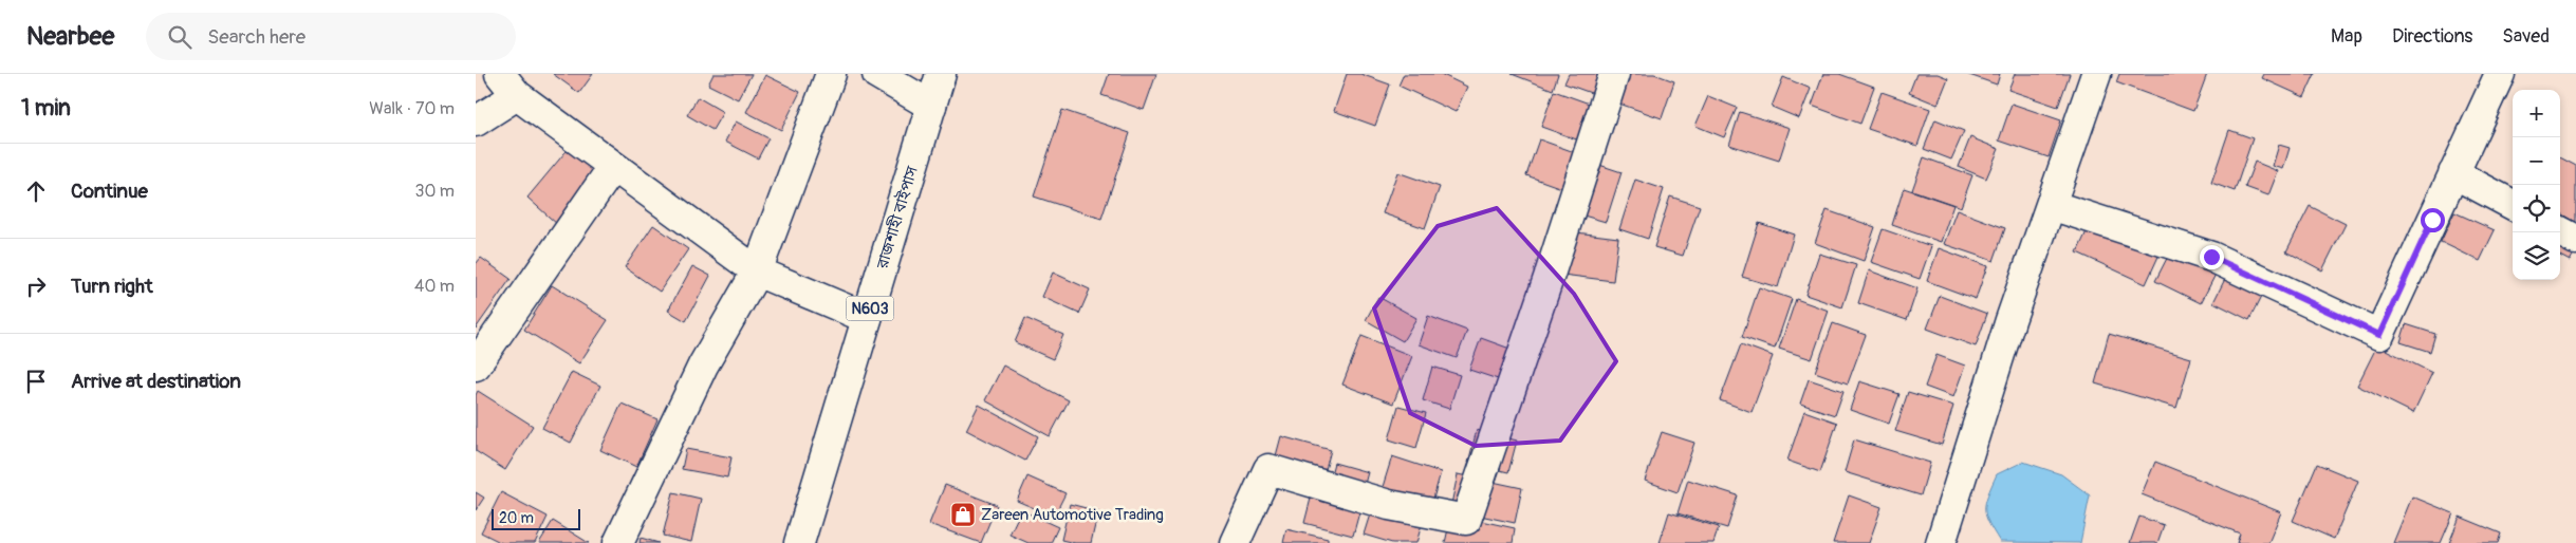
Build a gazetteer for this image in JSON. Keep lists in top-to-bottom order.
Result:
{
  "streets": {
    "main road": ["রাজশাহী বাইপাস", "N603"]
  },
  "places": {
    "shop": ["Zareen Automotive Trading"]
  },
  "scale_bar": "20 m",
  "page": {
    "header": "Nearbee",
    "search": "Search here",
    "nav": ["Map", "Directions", "Saved"],
    "heading": ["1 min", "Walk · 70 m"],
    "map_buttons": ["+", "−"],
    "list": [
      ["Continue", "30 m"],
      ["Turn right", "40 m"],
      "Arrive at destination"
    ],
    "scale": "20 m"
  }
}
